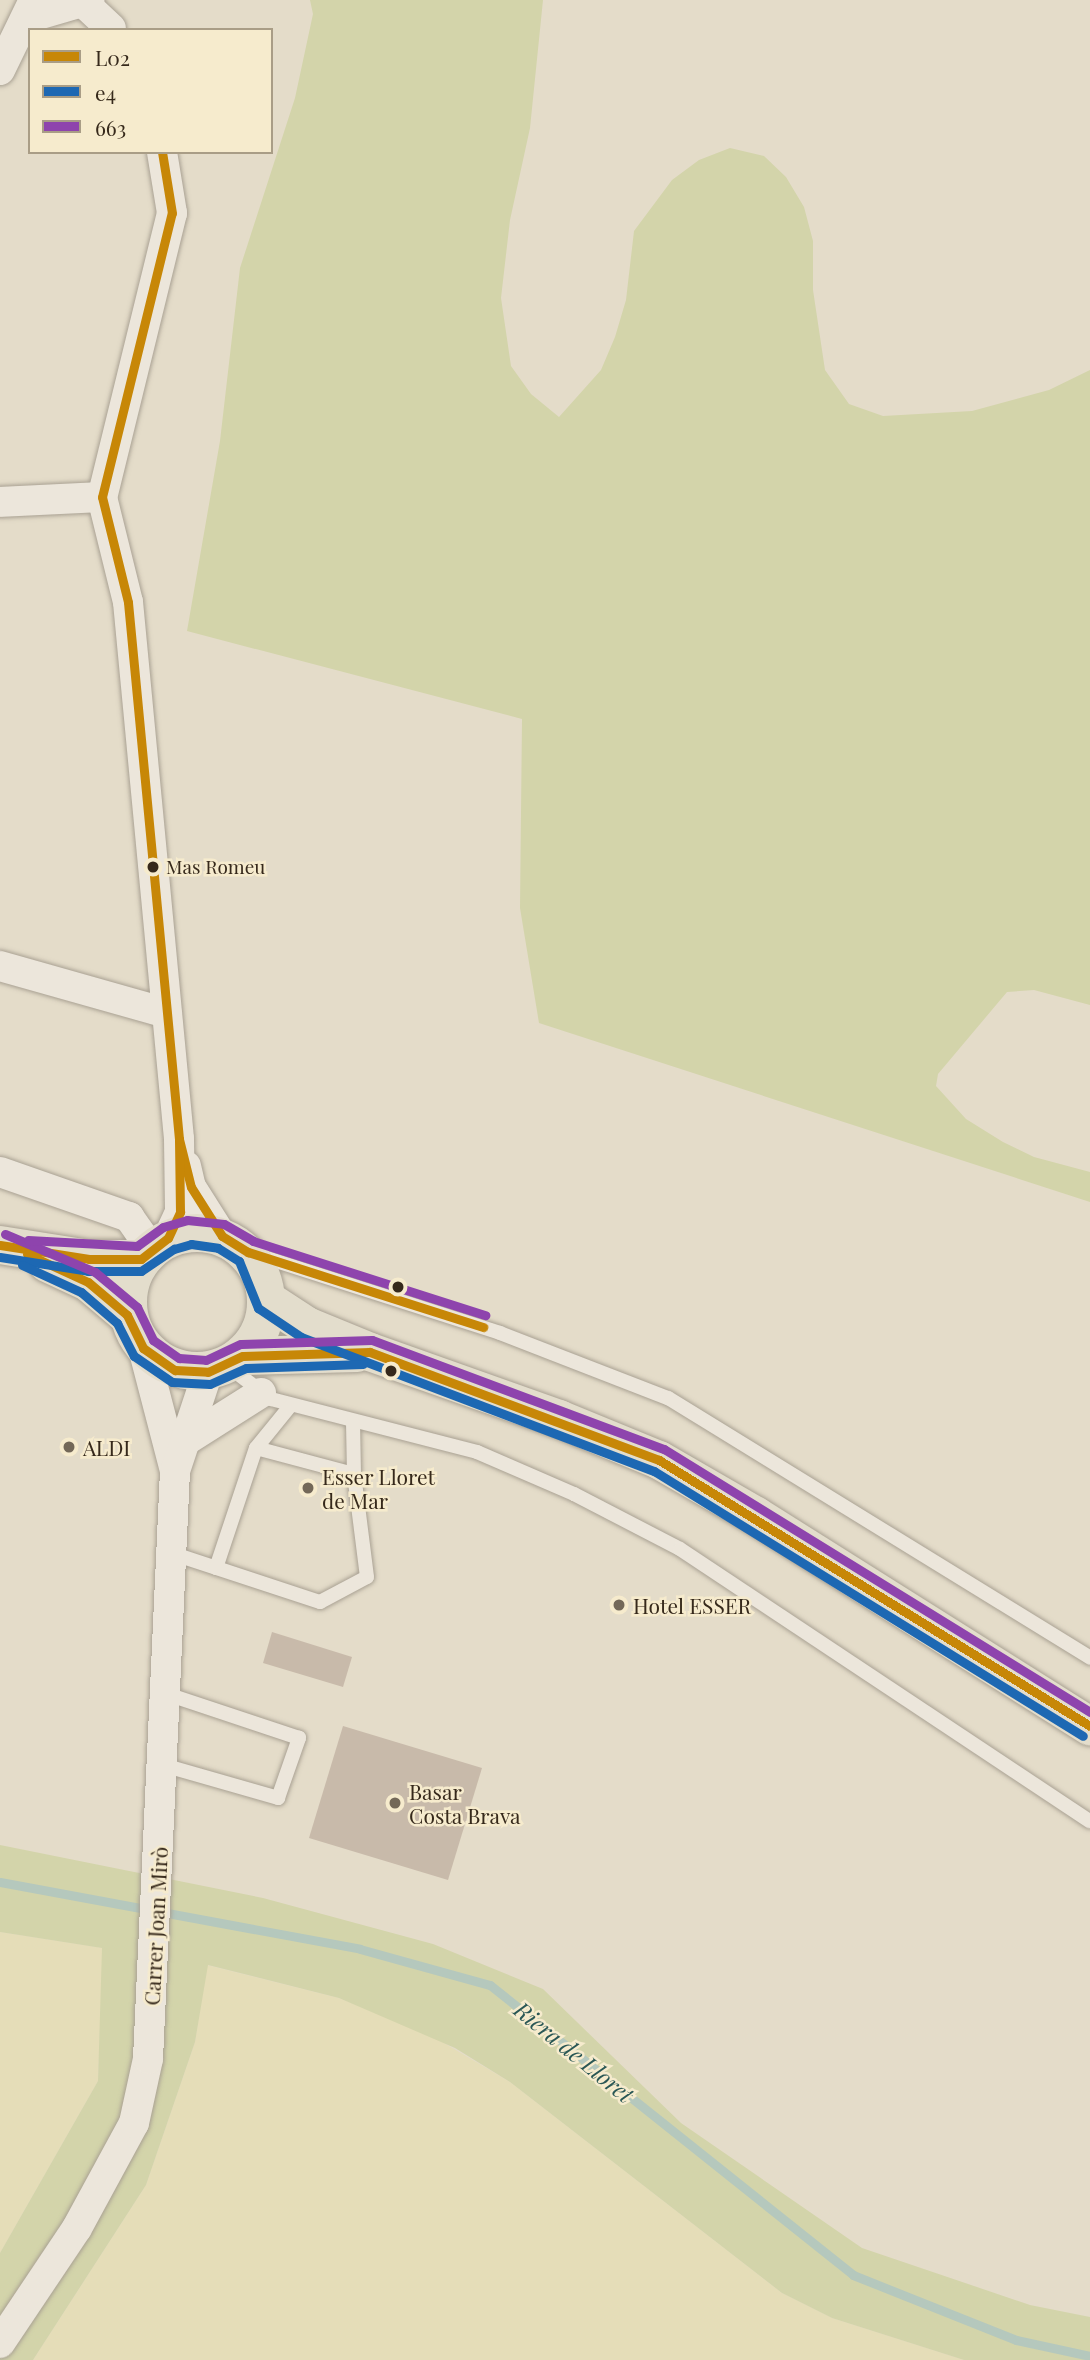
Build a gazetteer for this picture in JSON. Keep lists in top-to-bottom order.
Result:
{
  "streets": {
    "street": ["Carrer Joan Mirò"]
  },
  "water": ["Riera de Lloret"],
  "places": [
    "Mas Romeu",
    "ALDI",
    "Esser Lloret de Mar",
    "Hotel ESSER",
    "Basar Costa Brava"
  ],
  "lines": ["transit line L02", "transit line 663", "transit line e4"],
  "legend": ["L02", "e4", "663"]
}
